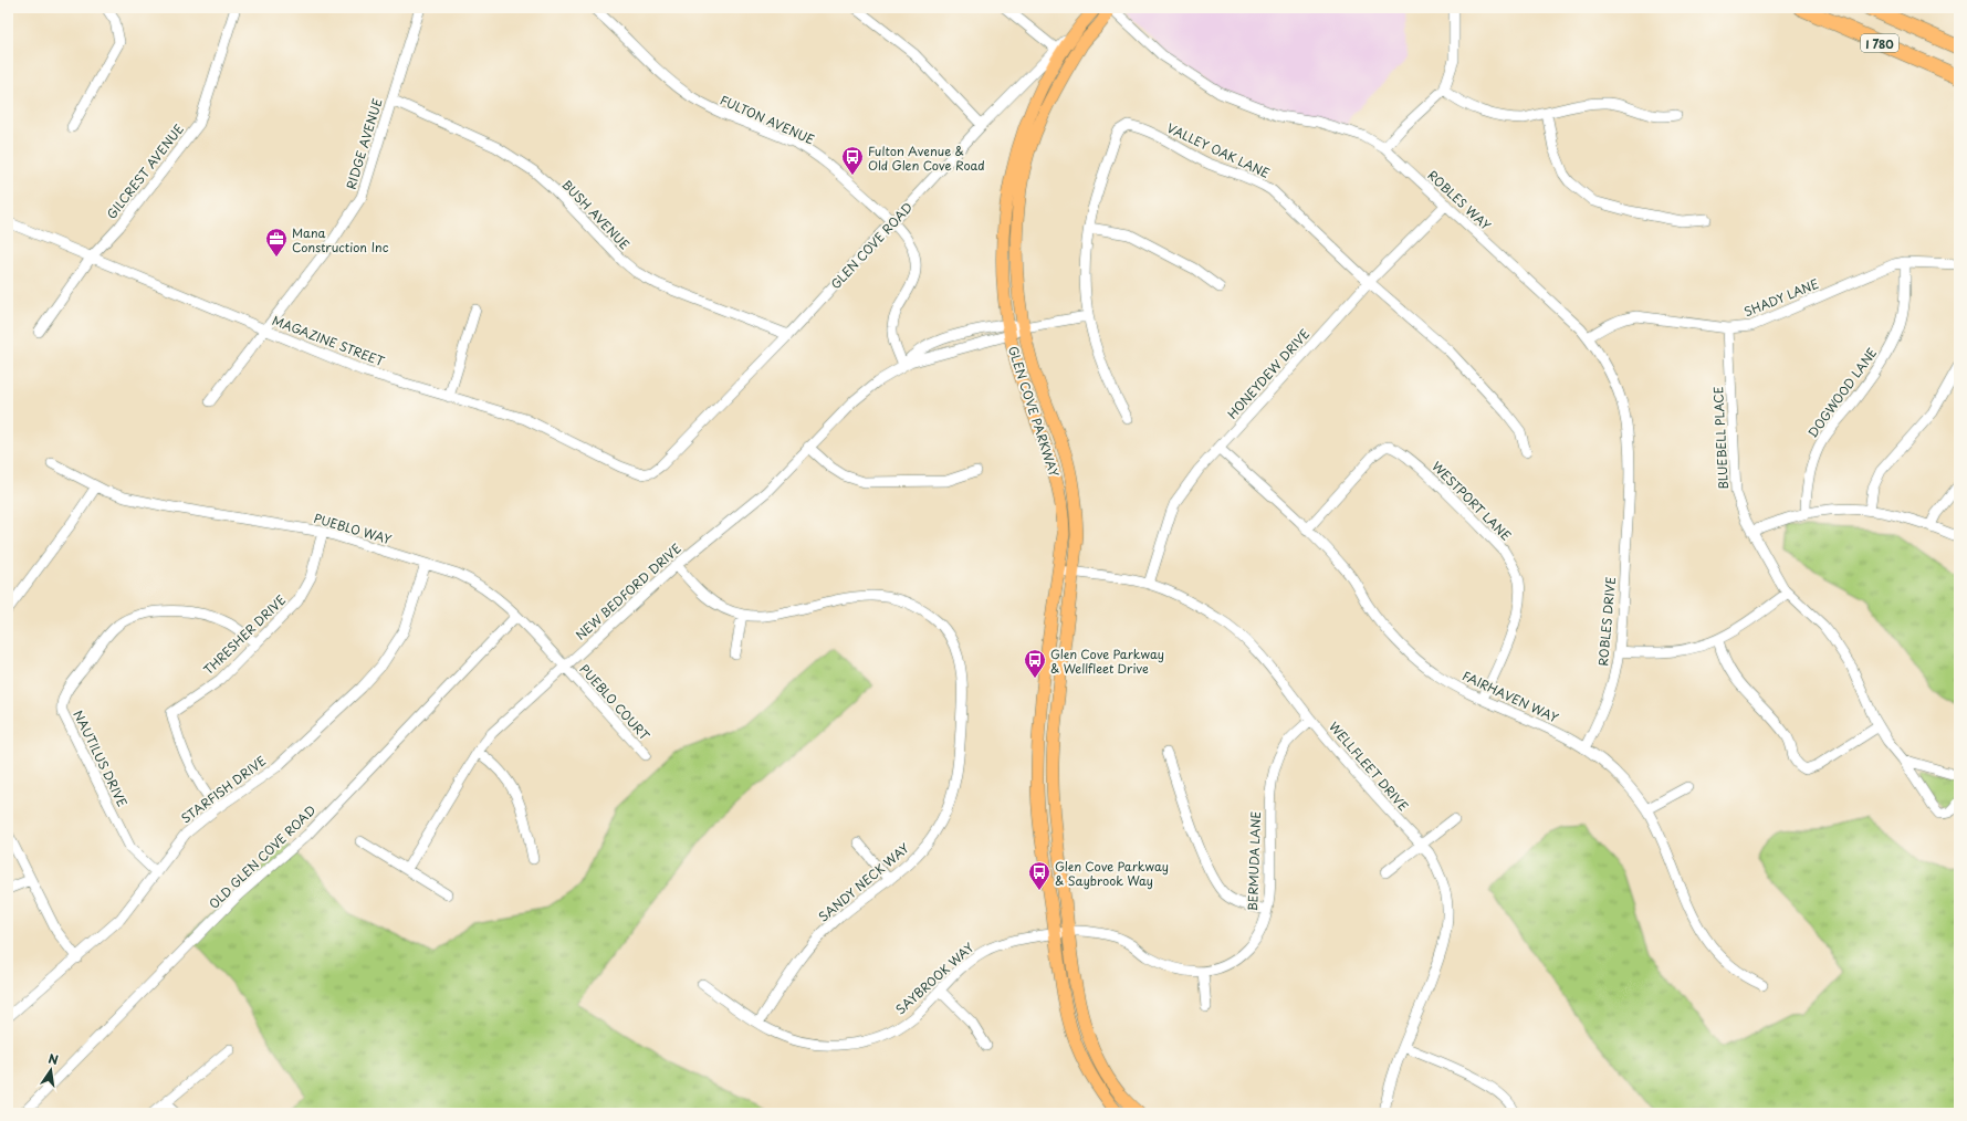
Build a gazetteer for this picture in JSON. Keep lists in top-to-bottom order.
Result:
{
  "streets": {
    "highway": ["I 780"],
    "main road": ["GLEN COVE ROAD", "GLEN COVE PARKWAY"],
    "street": [
      "FULTON AVENUE",
      "RIDGE AVENUE",
      "VALLEY OAK LANE",
      "GILCREST AVENUE",
      "ROBLES WAY",
      "BUSH AVENUE",
      "SHADY LANE",
      "MAGAZINE STREET",
      "HONEYDEW DRIVE",
      "DOGWOOD LANE",
      "BLUEBELL PLACE",
      "WESTPORT LANE",
      "PUEBLO WAY",
      "NEW BEDFORD DRIVE",
      "ROBLES DRIVE",
      "THRESHER DRIVE",
      "FAIRHAVEN WAY",
      "PUEBLO COURT",
      "NAUTILUS DRIVE",
      "WELLFLEET DRIVE",
      "STARFISH DRIVE",
      "OLD GLEN COVE ROAD",
      "BERMUDA LANE",
      "SANDY NECK WAY",
      "SAYBROOK WAY"
    ]
  },
  "crossings": [
    ["FULTON AVENUE", "GLEN COVE ROAD"],
    ["FULTON AVENUE", "NEW BEDFORD DRIVE"],
    ["RIDGE AVENUE", "BUSH AVENUE"],
    ["RIDGE AVENUE", "MAGAZINE STREET"],
    ["VALLEY OAK LANE", "HONEYDEW DRIVE"],
    ["VALLEY OAK LANE", "NEW BEDFORD DRIVE"],
    ["GILCREST AVENUE", "MAGAZINE STREET"],
    ["ROBLES WAY", "SHADY LANE"],
    ["ROBLES WAY", "HONEYDEW DRIVE"],
    ["ROBLES WAY", "ROBLES DRIVE"],
    ["BUSH AVENUE", "GLEN COVE ROAD"],
    ["GLEN COVE ROAD", "MAGAZINE STREET"],
    ["GLEN COVE ROAD", "GLEN COVE PARKWAY"],
    ["SHADY LANE", "DOGWOOD LANE"],
    ["SHADY LANE", "BLUEBELL PLACE"],
    ["HONEYDEW DRIVE", "FAIRHAVEN WAY"],
    ["HONEYDEW DRIVE", "WELLFLEET DRIVE"],
    ["GLEN COVE PARKWAY", "NEW BEDFORD DRIVE"],
    ["GLEN COVE PARKWAY", "WELLFLEET DRIVE"],
    ["GLEN COVE PARKWAY", "BERMUDA LANE"],
    ["GLEN COVE PARKWAY", "SAYBROOK WAY"],
    ["WESTPORT LANE", "FAIRHAVEN WAY"],
    ["PUEBLO WAY", "NEW BEDFORD DRIVE"],
    ["PUEBLO WAY", "THRESHER DRIVE"],
    ["PUEBLO WAY", "PUEBLO COURT"],
    ["PUEBLO WAY", "STARFISH DRIVE"],
    ["PUEBLO WAY", "OLD GLEN COVE ROAD"],
    ["NEW BEDFORD DRIVE", "PUEBLO COURT"],
    ["NEW BEDFORD DRIVE", "SANDY NECK WAY"],
    ["ROBLES DRIVE", "FAIRHAVEN WAY"],
    ["THRESHER DRIVE", "NAUTILUS DRIVE"],
    ["THRESHER DRIVE", "STARFISH DRIVE"],
    ["NAUTILUS DRIVE", "STARFISH DRIVE"],
    ["WELLFLEET DRIVE", "BERMUDA LANE"],
    ["BERMUDA LANE", "SAYBROOK WAY"],
    ["SANDY NECK WAY", "SAYBROOK WAY"]
  ],
  "places": {
    "bus stop": ["Fulton Avenue & Old Glen Cove Road", "Glen Cove Parkway & Wellfleet Drive", "Glen Cove Parkway & Saybrook Way"],
    "office": ["Mana Construction Inc"]
  },
  "north": "top"
}
